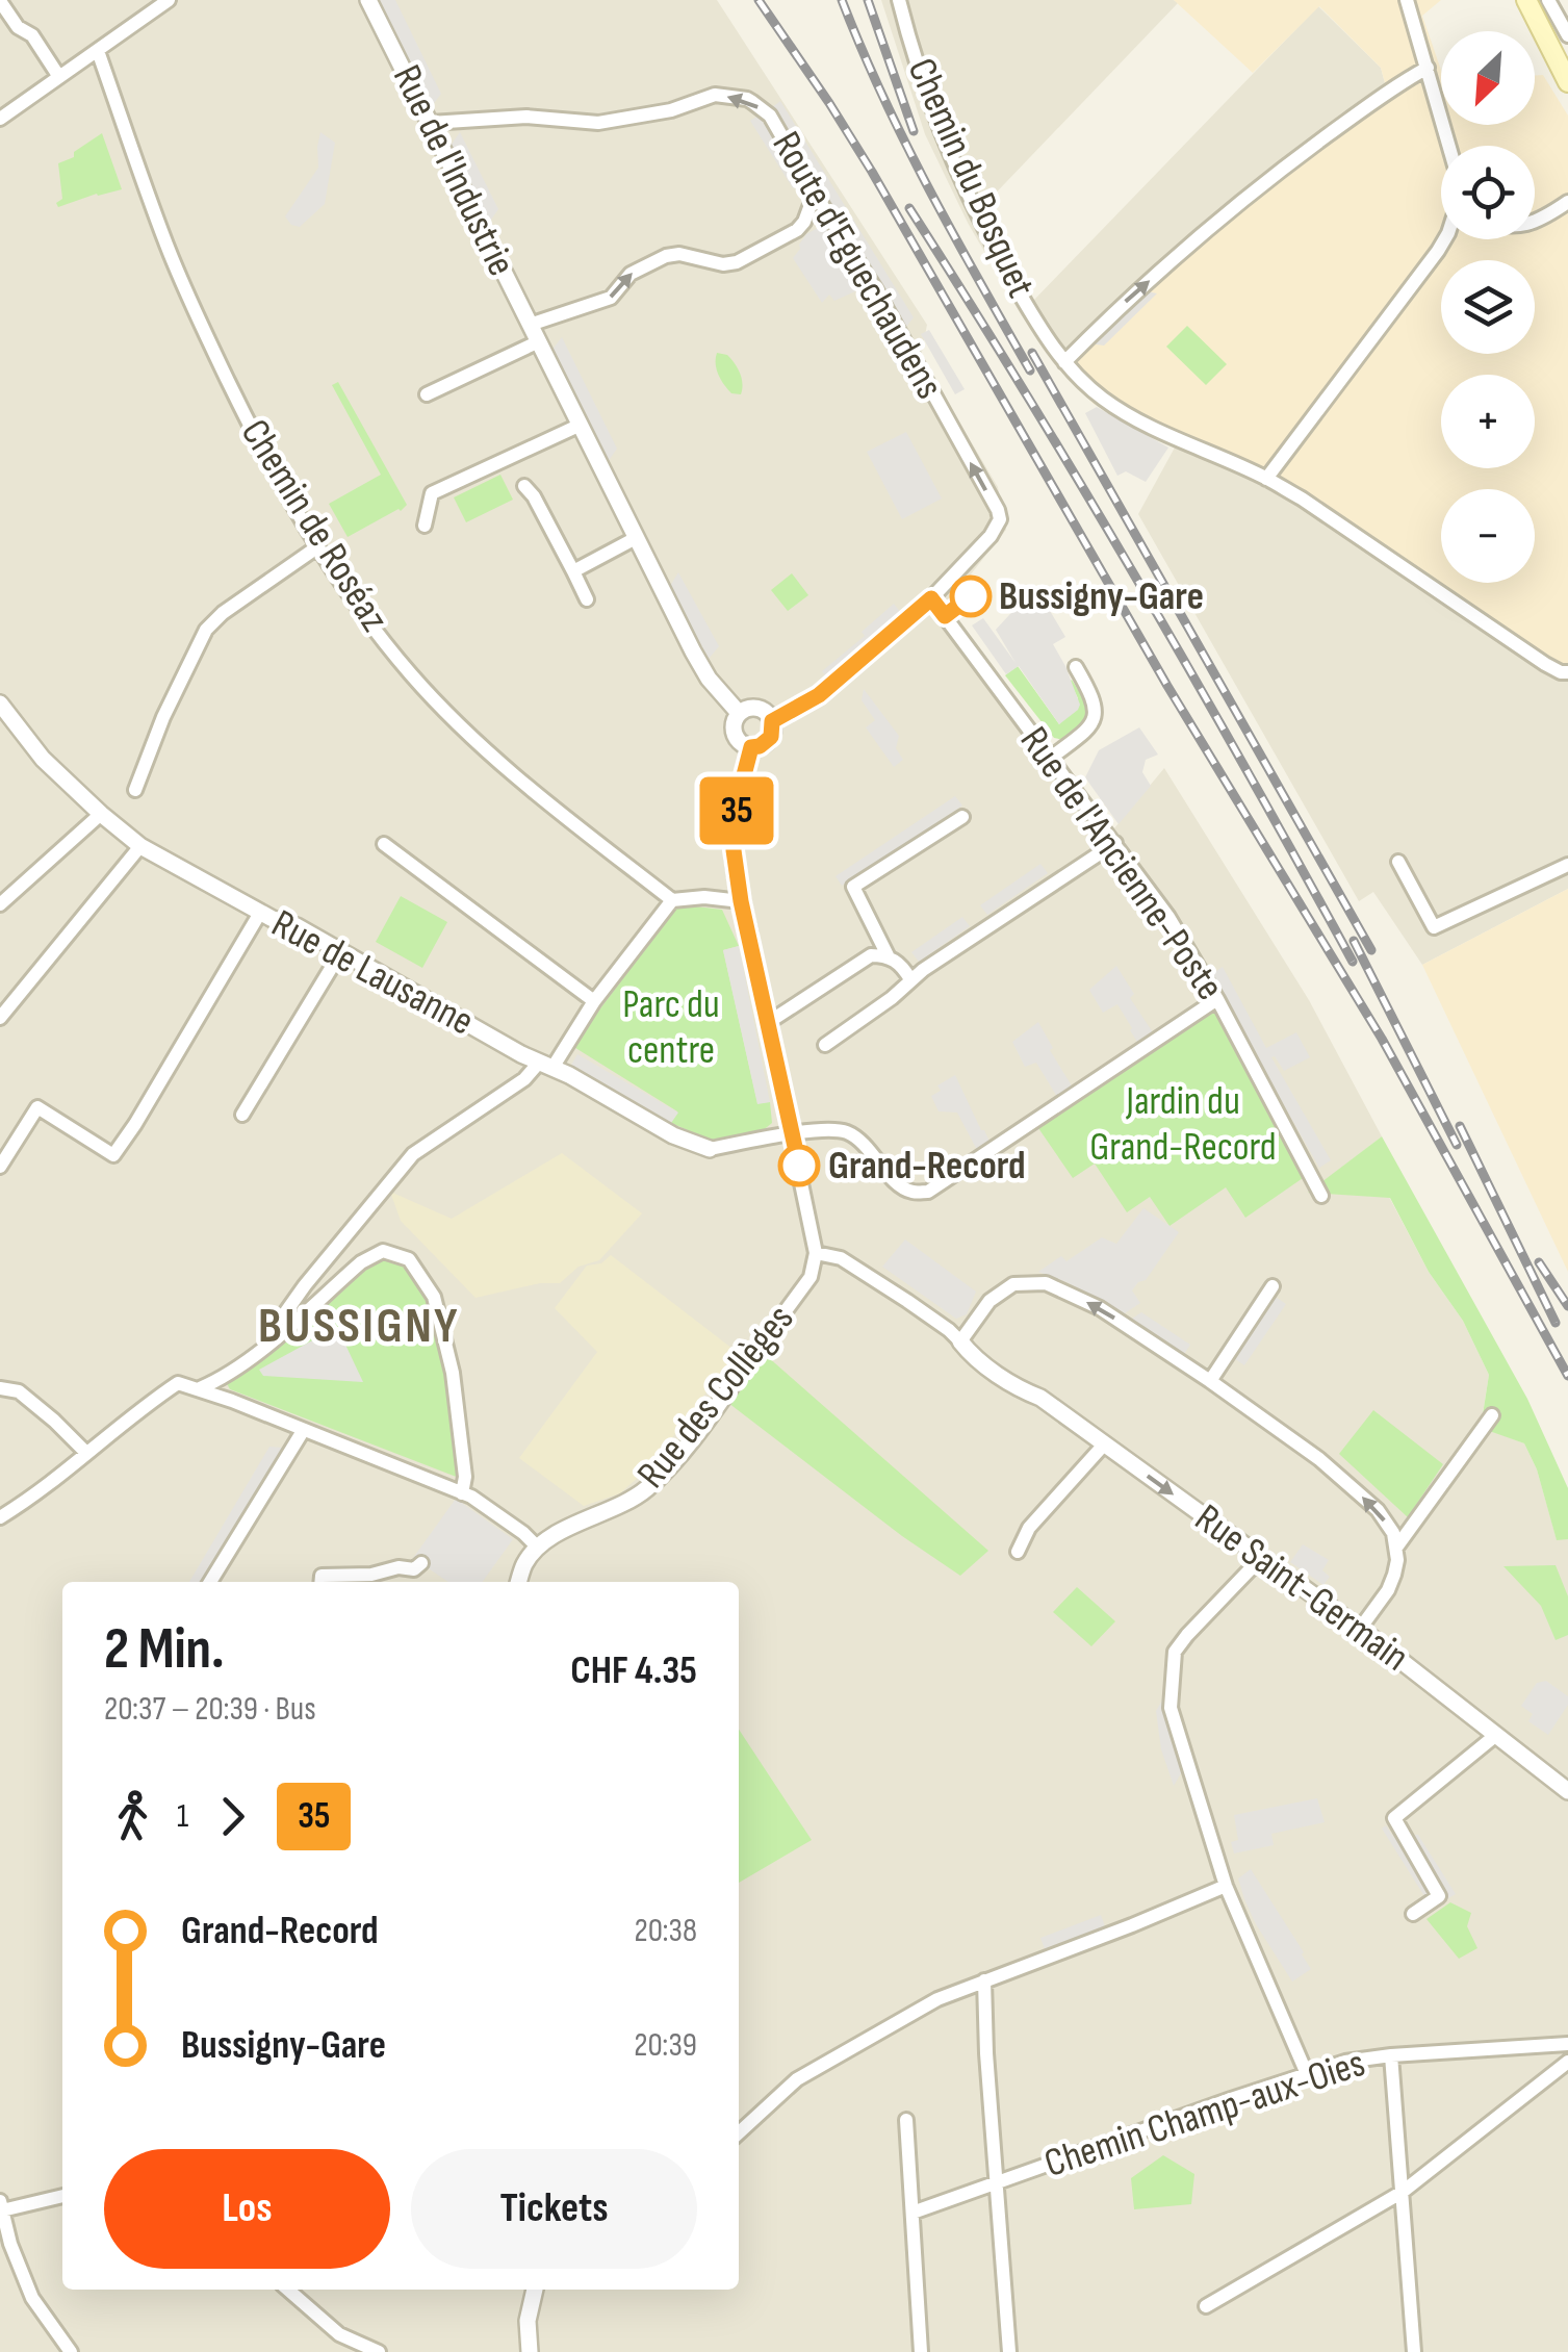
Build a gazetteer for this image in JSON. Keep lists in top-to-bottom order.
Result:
{
  "streets": {
    "street": [
      "Rue de l'Industrie",
      "Chemin du Bosquet",
      "Route d'Eguechaudens",
      "Chemin de Roséaz",
      "Rue de l'Ancienne-Poste",
      "Rue de Lausanne",
      "Rue des Collèges",
      "Rue Saint-Germain",
      "Chemin Champ-aux-Oies"
    ]
  },
  "crossings": [
    ["Rue de l'Industrie", "Route d'Eguechaudens"],
    ["Route d'Eguechaudens", "Rue de l'Ancienne-Poste"],
    ["Rue de l'Ancienne-Poste", "Rue de Lausanne"],
    ["Rue des Collèges", "Rue Saint-Germain"]
  ],
  "districts": ["BUSSIGNY"],
  "parks": ["Parc du centre", "Jardin du Grand-Record"],
  "places": ["Bussigny-Gare", "Grand-Record"],
  "lines": ["bus line 35"],
  "north": "bottom left",
  "page": {
    "on_map": "35",
    "map_buttons": ["+", "−"],
    "heading": ["2 Min.", "20:37 – 20:39 · Bus", "CHF 4.35"],
    "legs": ["1", "35"],
    "list": [
      {
        "name": "Grand-Record",
        "value": "20:38"
      },
      {
        "name": "Bussigny-Gare",
        "value": "20:39"
      }
    ],
    "buttons": ["Los", "Tickets"]
  }
}
